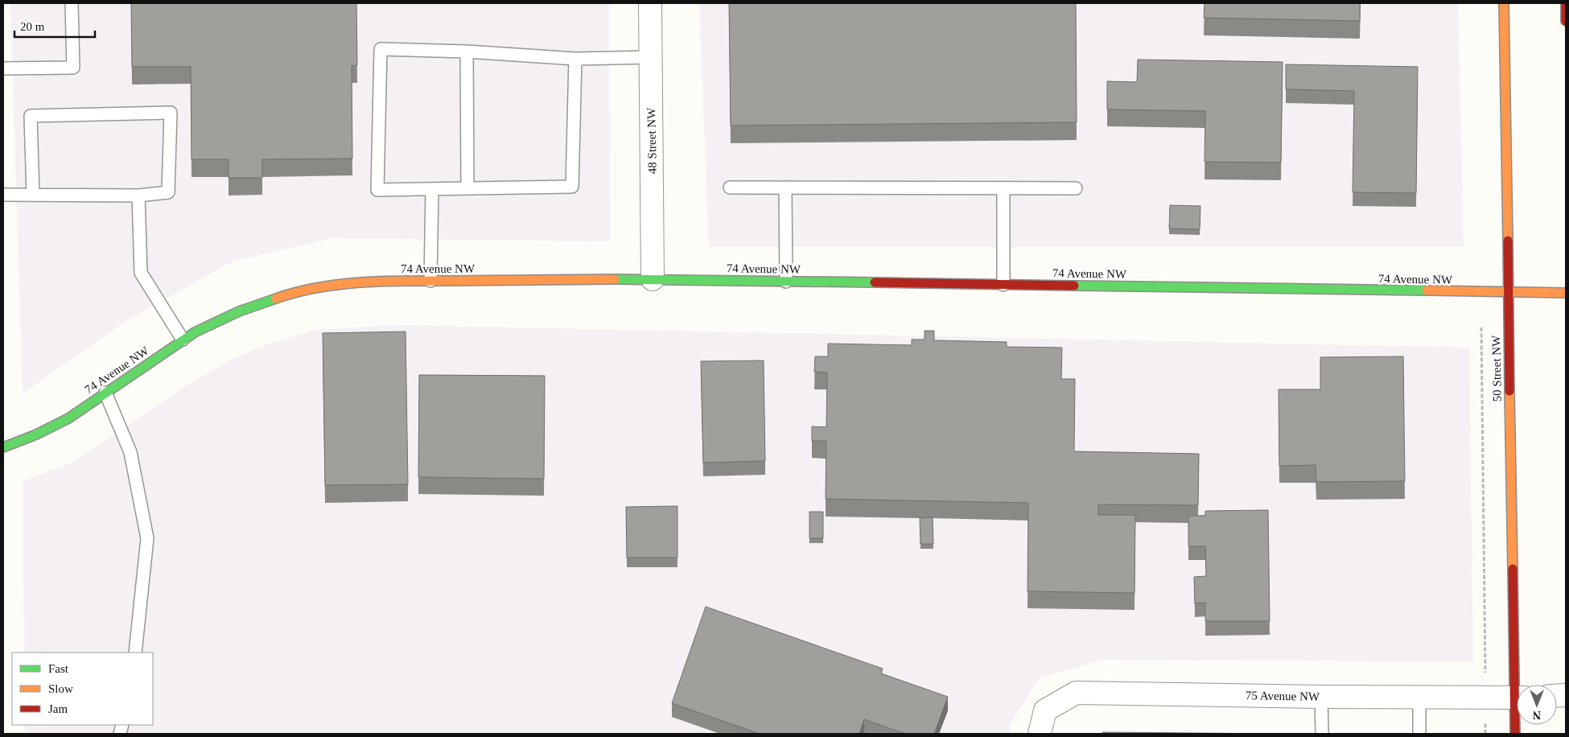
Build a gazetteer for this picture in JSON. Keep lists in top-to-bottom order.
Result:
{
  "streets": {
    "street": [
      "48 Street NW",
      "74 Avenue NW",
      "50 Street NW",
      "75 Avenue NW"
    ]
  },
  "crossings": [
    ["48 Street NW", "74 Avenue NW"],
    ["74 Avenue NW", "50 Street NW"]
  ],
  "legend": ["Fast", "Slow", "Jam"],
  "scale_bar": "20 m",
  "north": "bottom"
}
